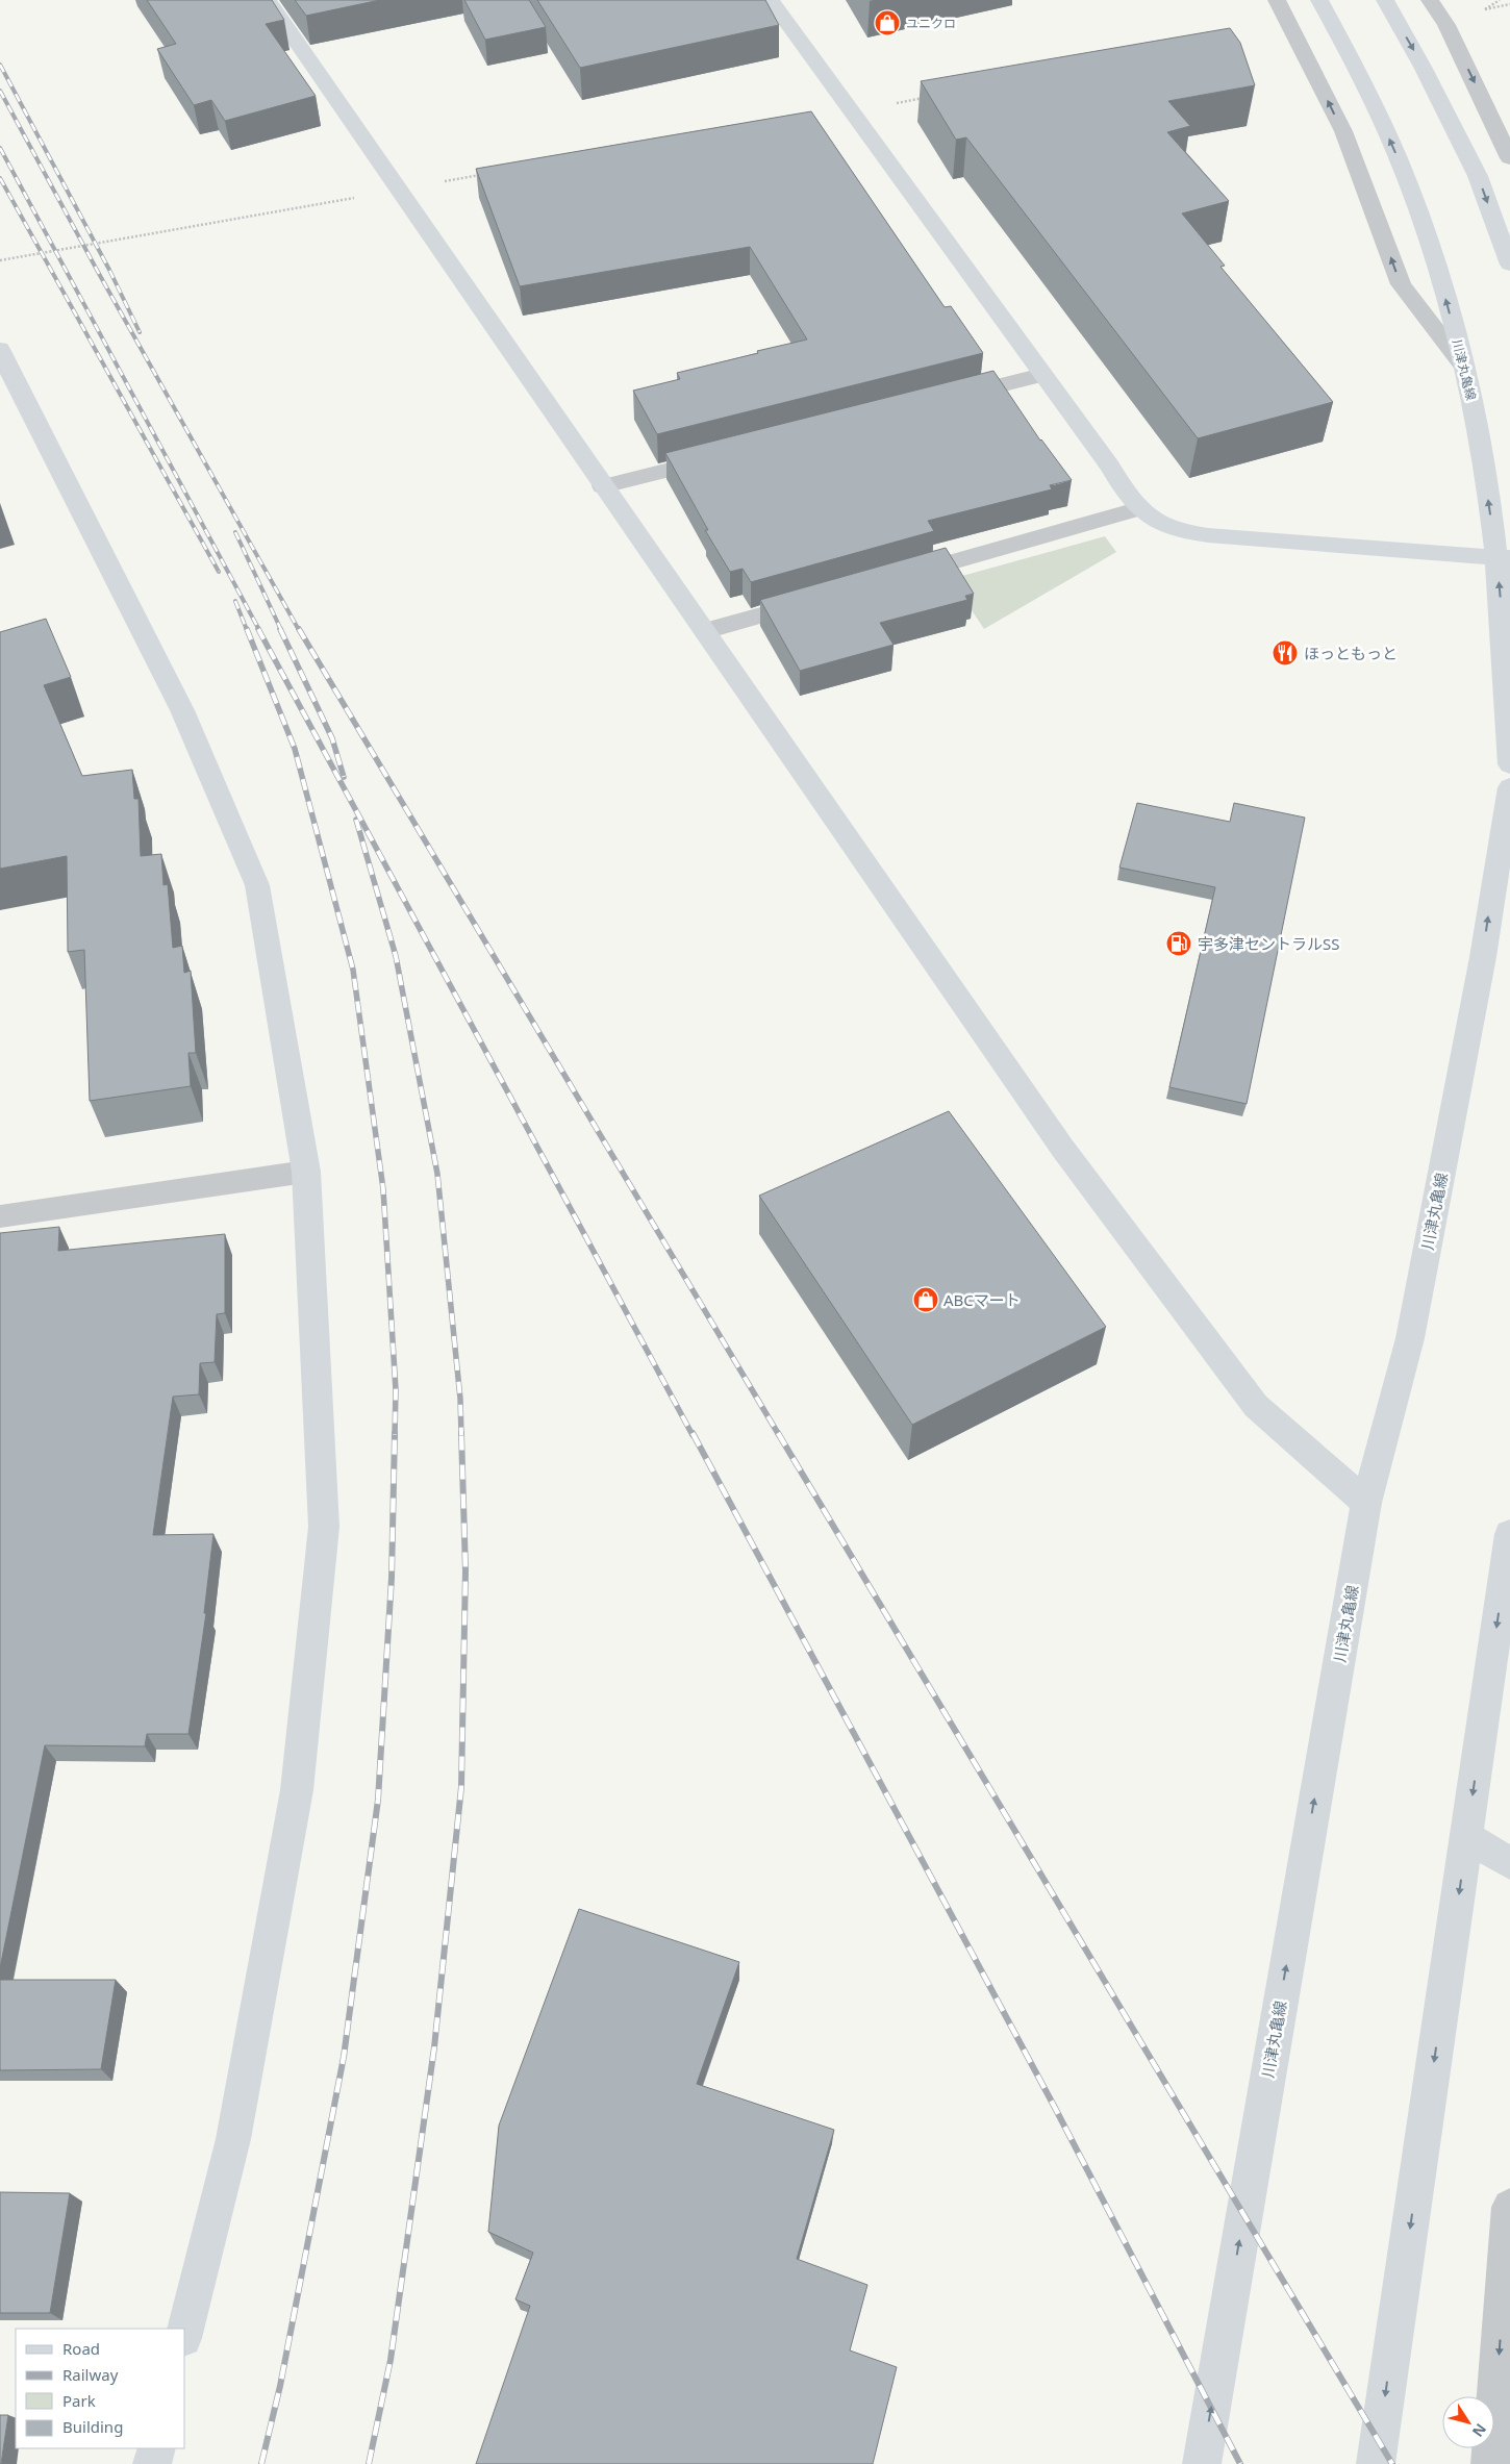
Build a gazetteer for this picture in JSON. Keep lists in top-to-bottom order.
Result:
{
  "streets": {
    "street": ["川津丸亀線"]
  },
  "places": {
    "shop": ["ユニクロ", "ABCマート"],
    "restaurant": ["ほっともっと"],
    "fuel station": ["宇多津セントラルSS"]
  },
  "legend": [
    "Road",
    "Railway",
    "Park",
    "Building"
  ],
  "north": "bottom right"
}
